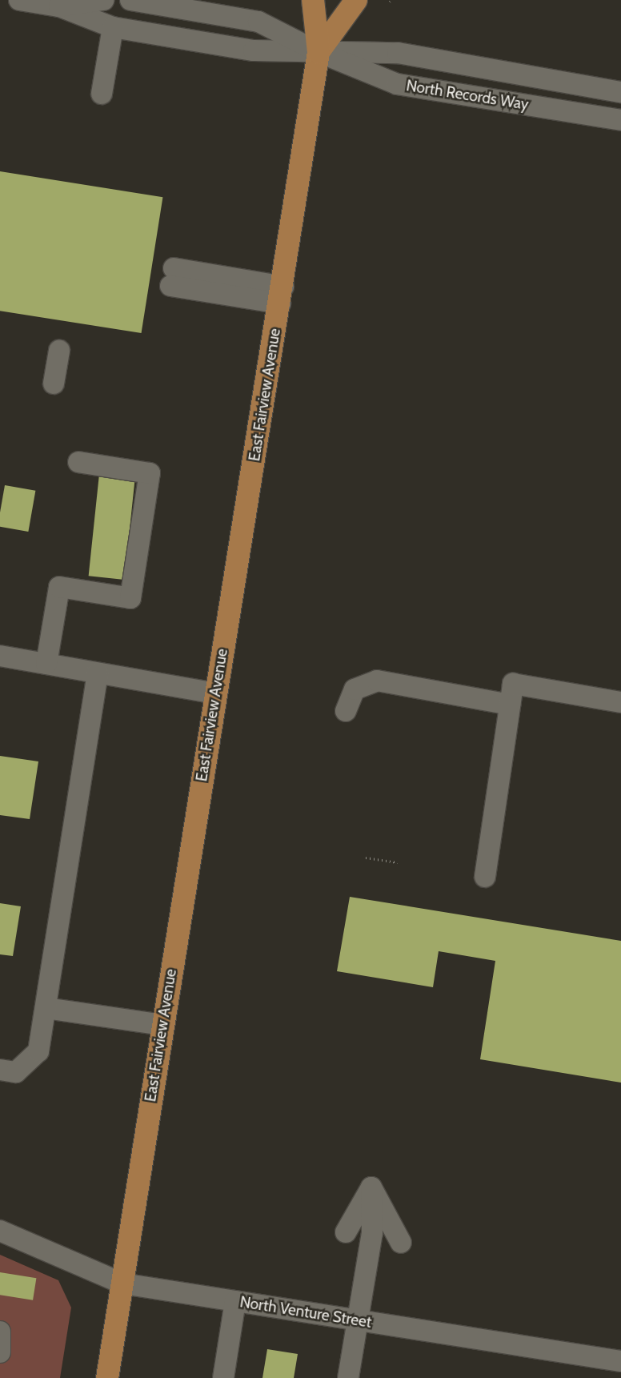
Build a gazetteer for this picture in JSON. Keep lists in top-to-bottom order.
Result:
{
  "streets": {
    "main road": ["East Fairview Avenue"],
    "street": ["North Records Way", "North Venture Street"]
  },
  "crossings": [
    ["North Records Way", "East Fairview Avenue"],
    ["East Fairview Avenue", "North Venture Street"]
  ]
}
